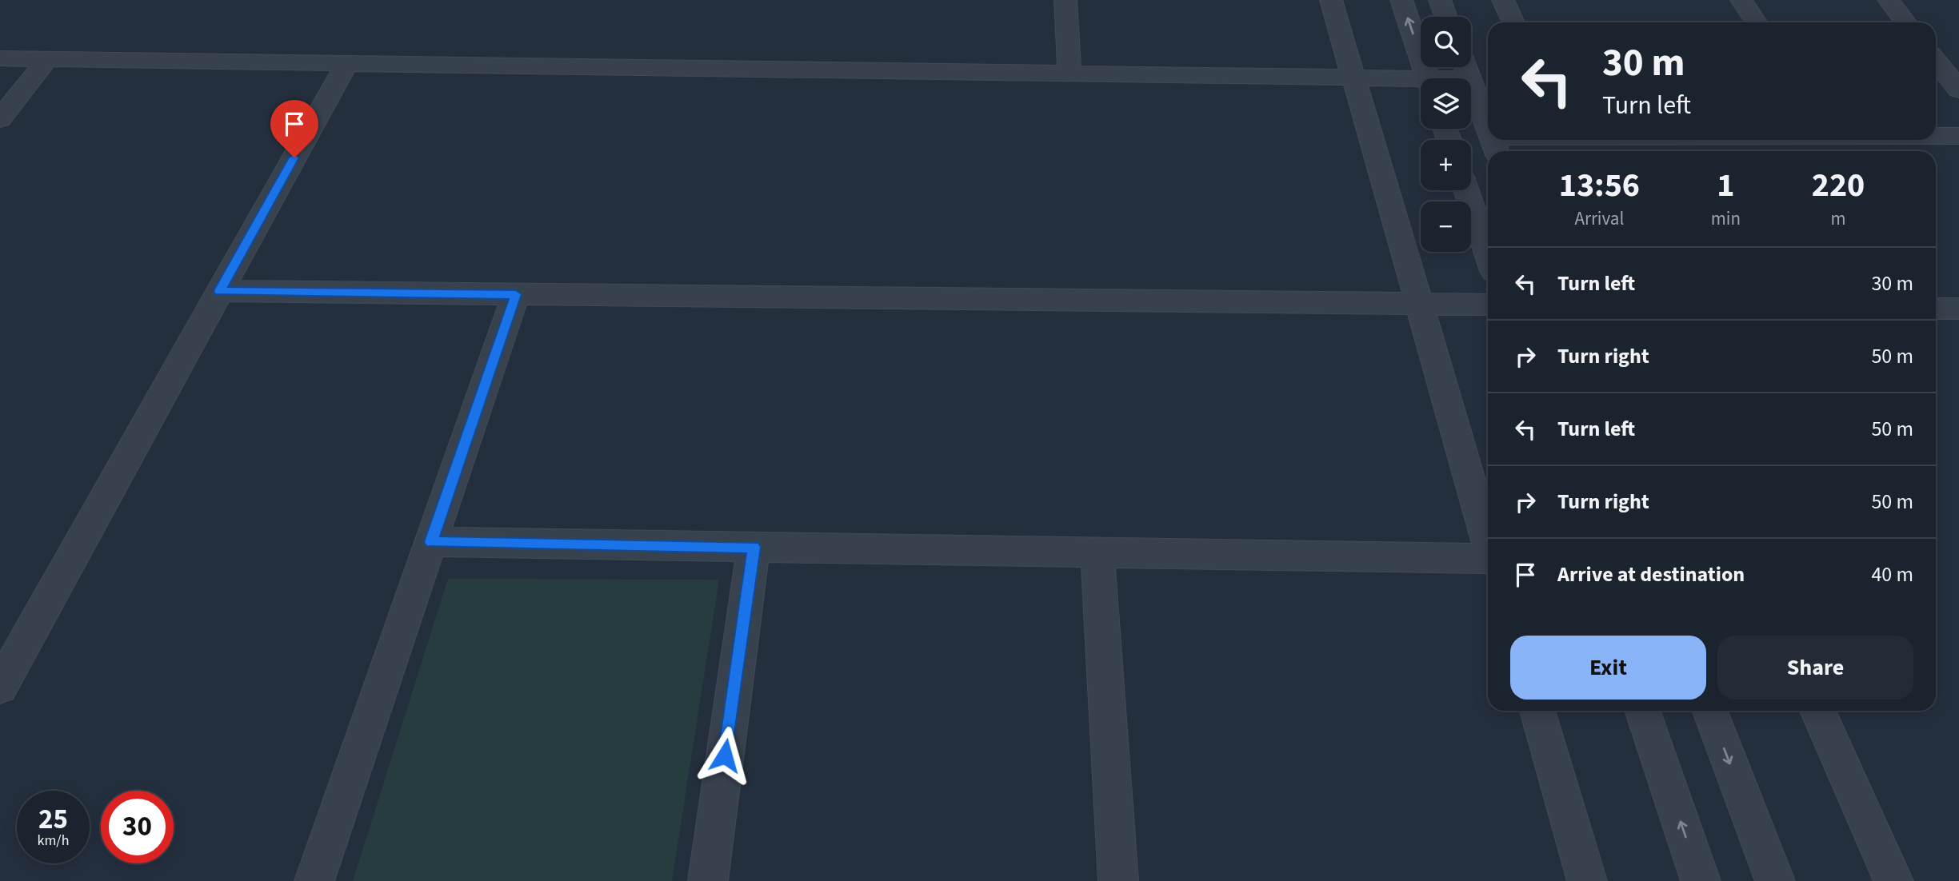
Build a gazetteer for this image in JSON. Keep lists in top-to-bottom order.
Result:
{
  "page": {
    "map_buttons": ["+", "−"],
    "turn": ["30 m", "Turn left"],
    "eta": [
      "13:56",
      "Arrival",
      "1",
      "min",
      "220",
      "m"
    ],
    "list": [
      {
        "name": "Turn left",
        "value": "30 m"
      },
      {
        "name": "Turn right",
        "value": "50 m"
      },
      {
        "name": "Turn left",
        "value": "50 m"
      },
      {
        "name": "Turn right",
        "value": "50 m"
      },
      {
        "name": "Arrive at destination",
        "value": "40 m"
      }
    ],
    "buttons": ["Exit", "Share"],
    "speed": "25 km/h",
    "limit": "30"
  }
}
